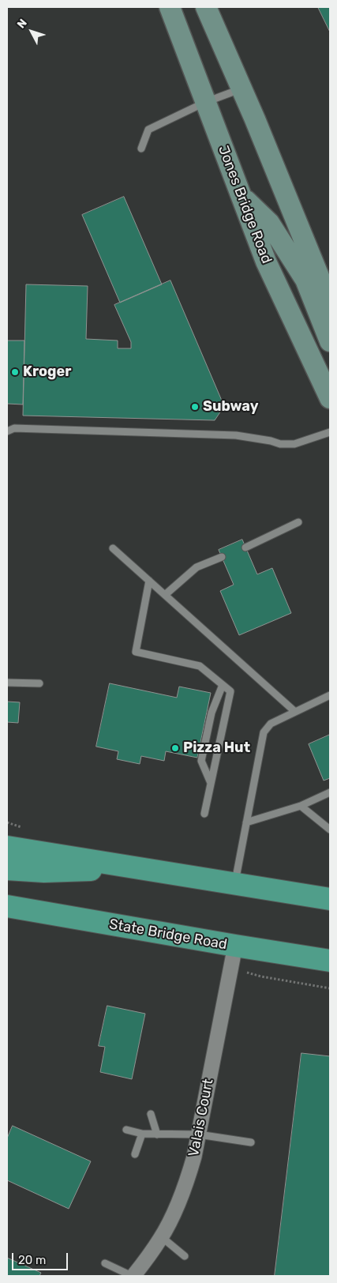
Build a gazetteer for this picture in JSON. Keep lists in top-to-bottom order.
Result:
{
  "streets": {
    "highway": ["State Bridge Road"],
    "main road": ["Jones Bridge Road"],
    "street": ["Valais Court"]
  },
  "crossings": [
    ["State Bridge Road", "Valais Court"]
  ],
  "places": ["Kroger", "Subway", "Pizza Hut"],
  "scale_bar": "20 m",
  "north": "top left"
}
